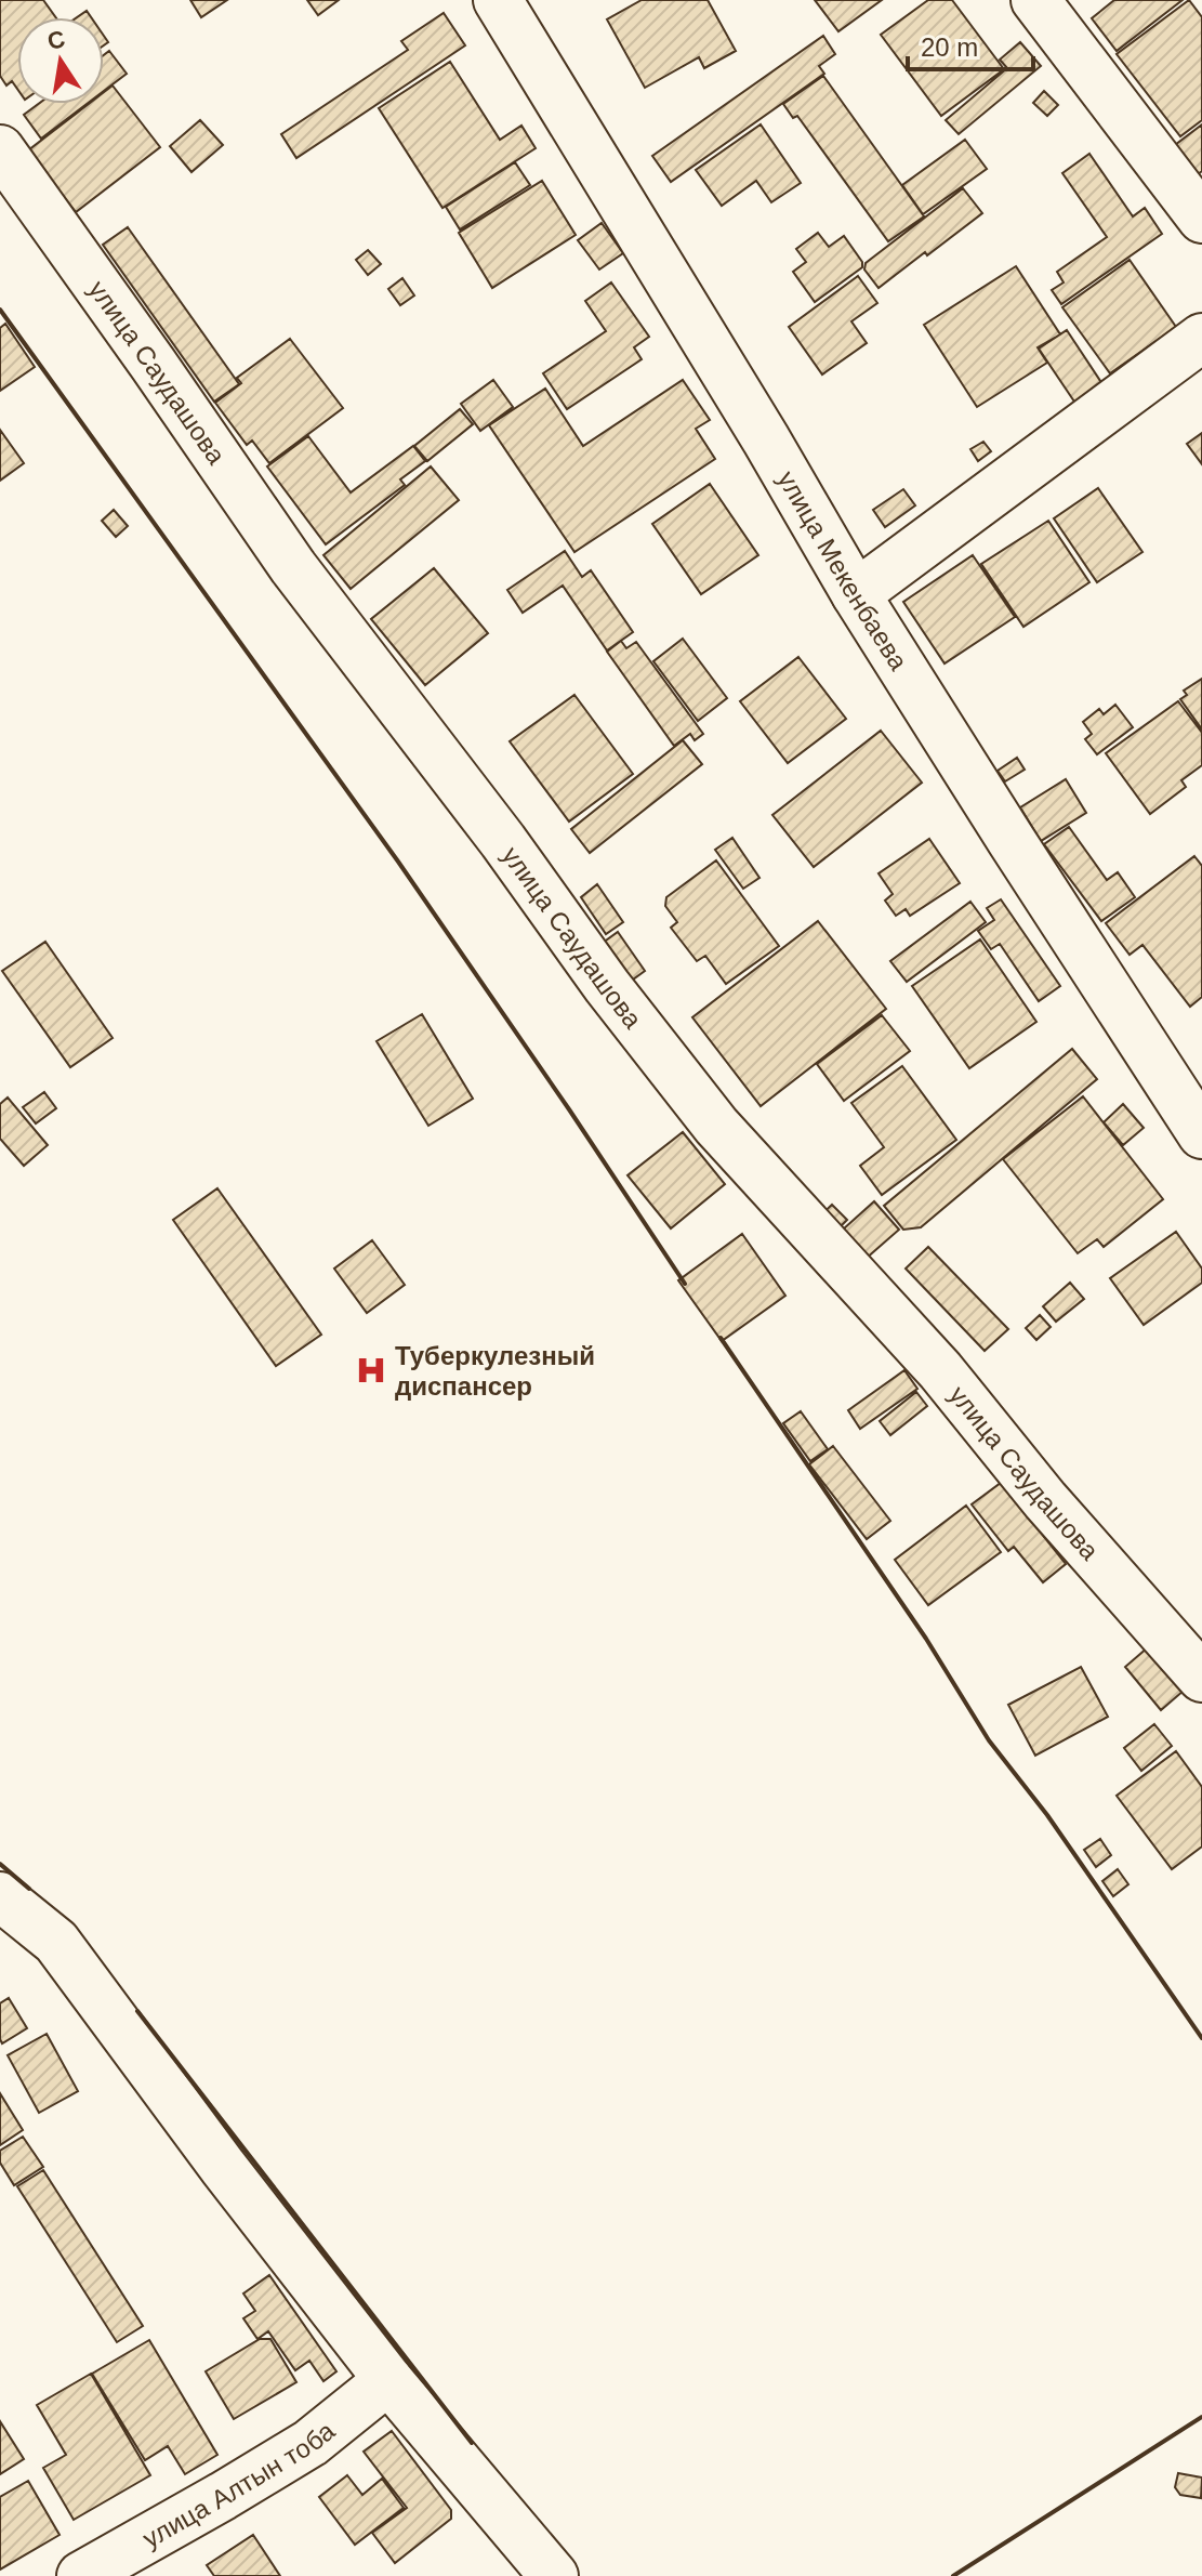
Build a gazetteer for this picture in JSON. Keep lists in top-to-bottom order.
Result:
{
  "streets": {
    "street": ["улица Саудашова", "улица Мекенбаева", "улица Алтын тоба"]
  },
  "places": {
    "hospital": ["Туберкулезный диспансер"]
  },
  "scale_bar": "20 m",
  "north": "top"
}
